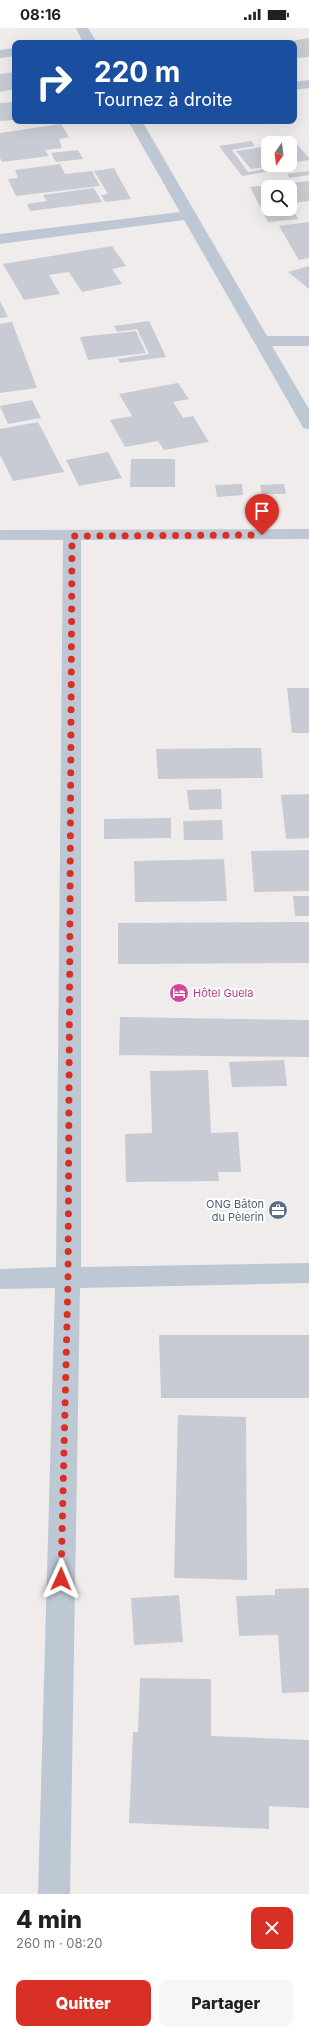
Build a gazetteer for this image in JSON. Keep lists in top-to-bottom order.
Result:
{
  "places": {
    "hotel": ["Hôtel Guela"],
    "office": ["ONG Bâton du Pèlerin"]
  },
  "north": "bottom",
  "page": {
    "status": "08:16",
    "turn": ["220 m", "Tournez à droite"],
    "heading": ["4 min", "260 m · 08:20"],
    "buttons": ["Quitter", "Partager"]
  }
}
